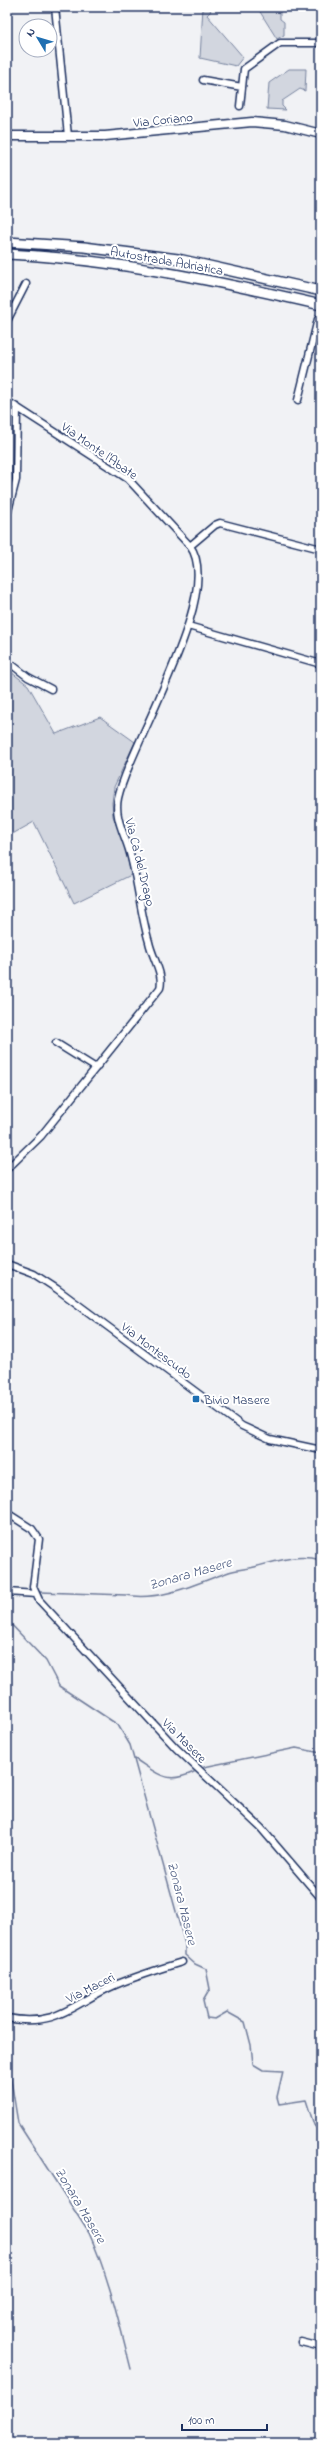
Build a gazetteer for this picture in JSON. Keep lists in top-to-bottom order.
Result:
{
  "streets": {
    "highway": ["Autostrada Adriatica"],
    "main road": ["Via Coriano"],
    "street": [
      "Via Monte l'Abate",
      "Via Ca' del Drago",
      "Via Montescudo",
      "Via Masere",
      "Via Maceri"
    ]
  },
  "crossings": [
    ["Via Monte l'Abate", "Via Ca' del Drago"]
  ],
  "water": ["Zonara Masere"],
  "places": {
    "transit": ["Bivio Masere"]
  },
  "scale_bar": "100 m",
  "north": "top left"
}
